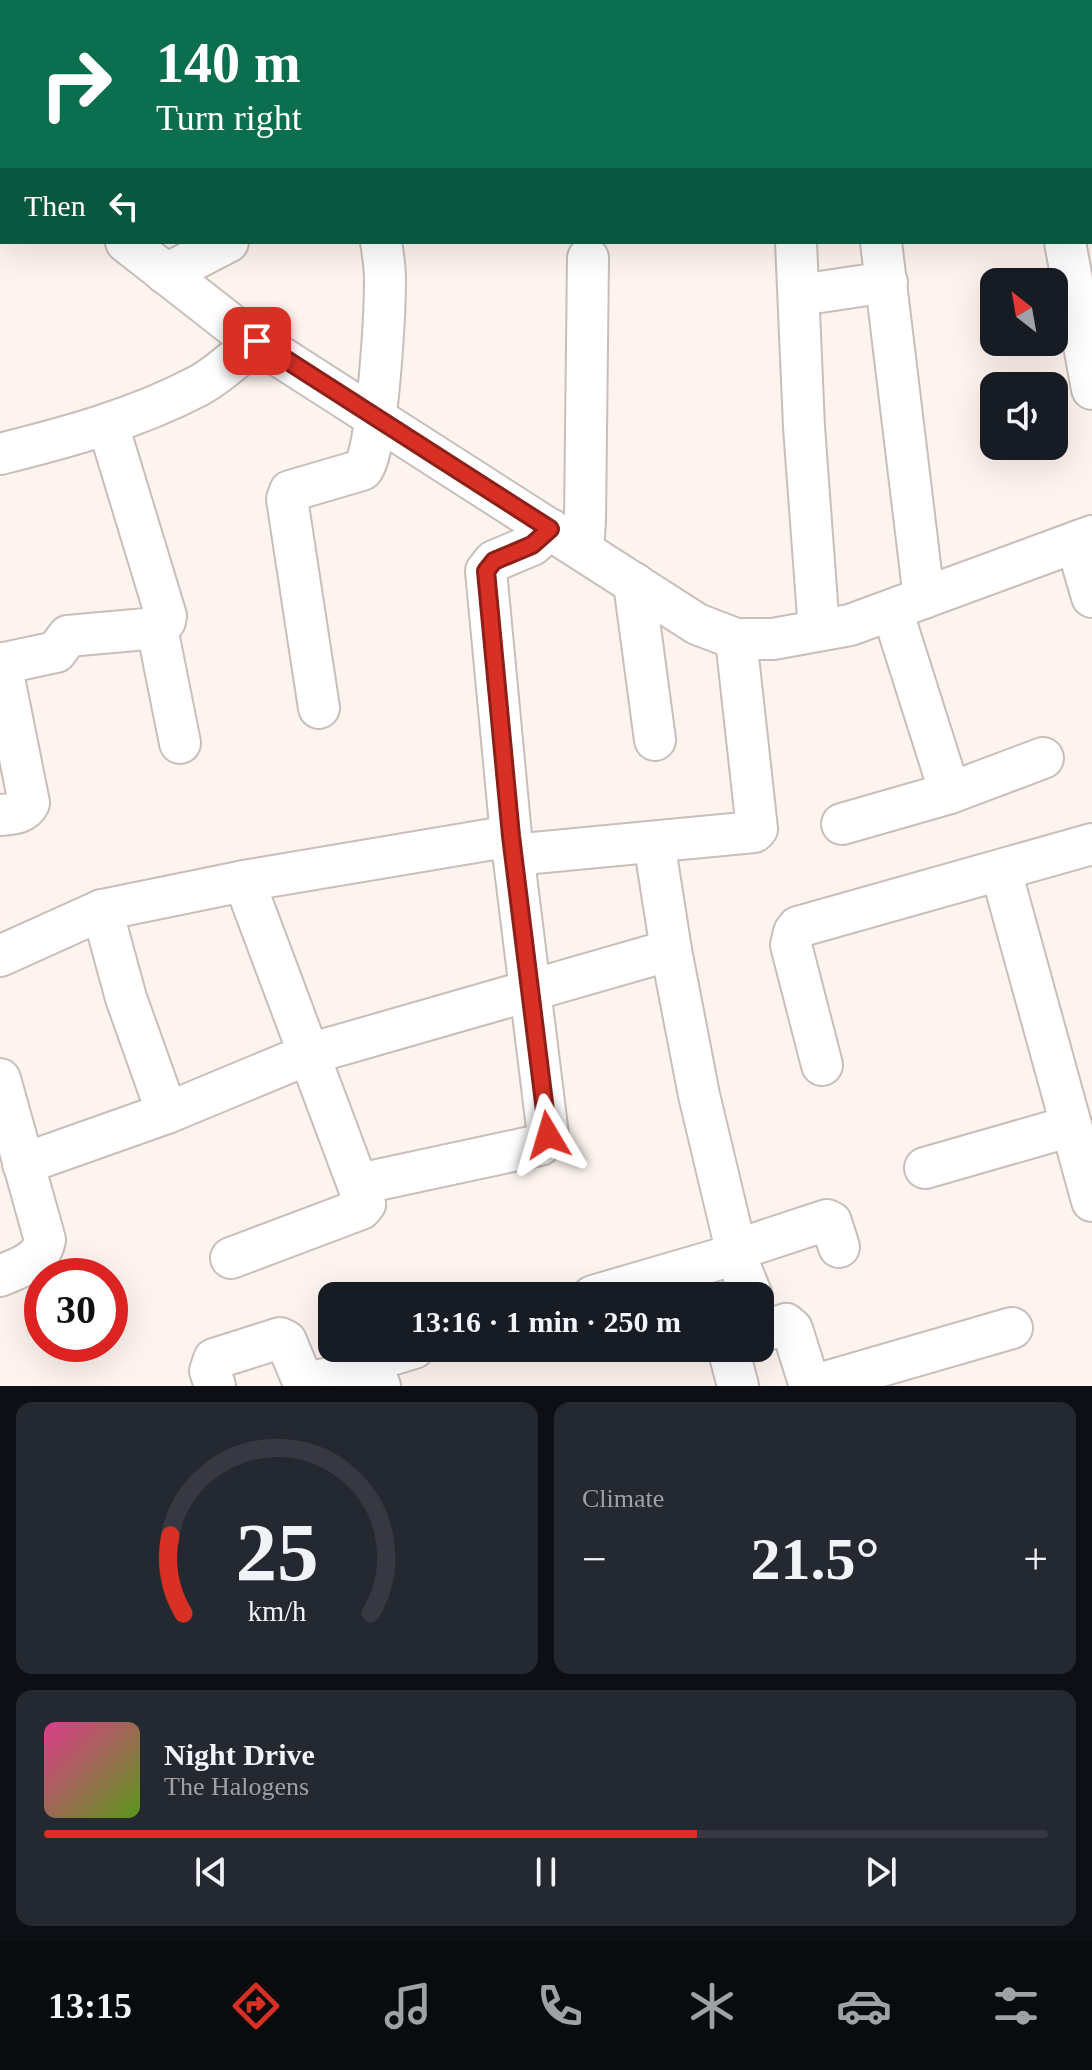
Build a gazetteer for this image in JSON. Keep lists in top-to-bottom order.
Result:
{
  "north": "top left",
  "page": {
    "turn": ["140 m", "Turn right"],
    "then": "Then",
    "limit": "30",
    "trip": "13:16 · 1 min · 250 m",
    "tile": "Climate",
    "heat": ["−", "21.5°", "+"],
    "song": ["Night Drive", "The Halogens"],
    "tabs": "13:15",
    "gauge": ["25", "km/h"]
  }
}
